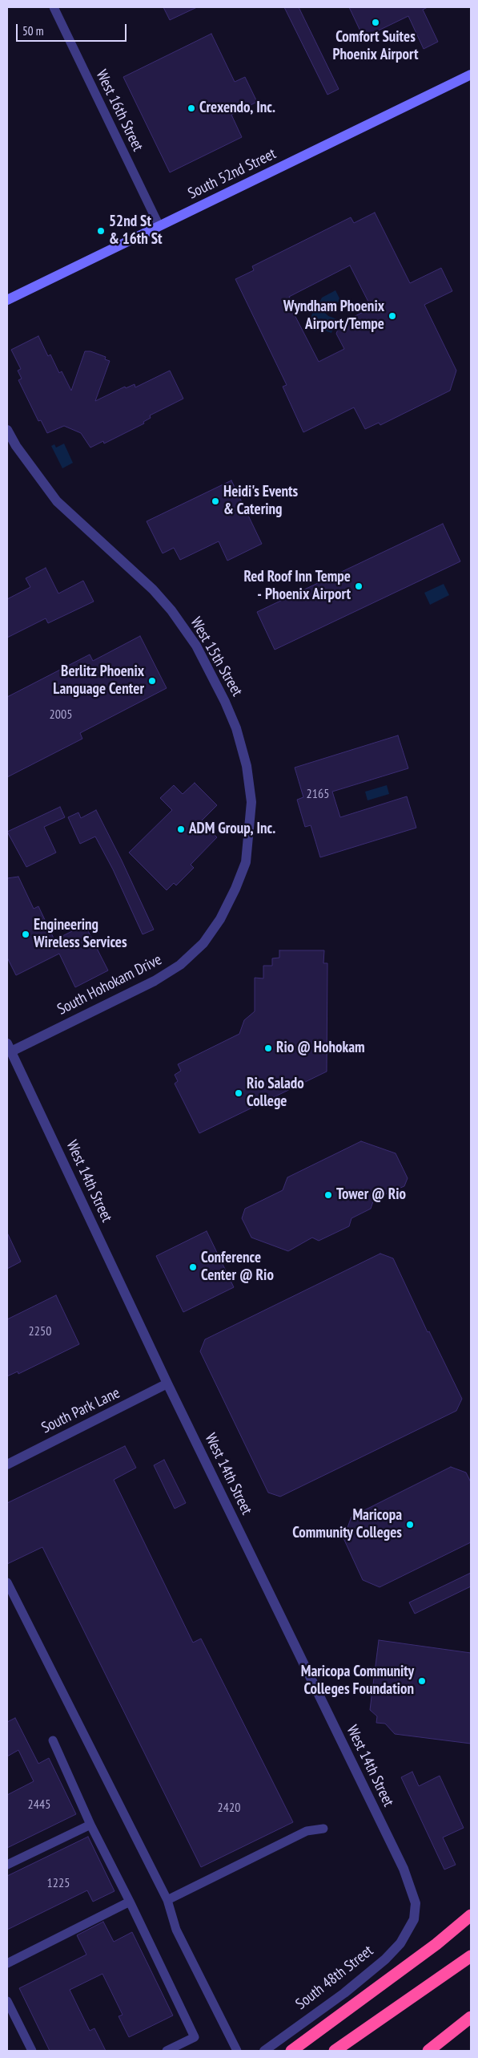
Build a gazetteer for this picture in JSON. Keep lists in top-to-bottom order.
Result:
{
  "streets": {
    "main road": ["South 52nd Street"],
    "street": [
      "West 15th Street",
      "South Hohokam Drive",
      "West 14th Street",
      "South Park Lane",
      "South 48th Street"
    ],
    "lane": ["West 16th Street"]
  },
  "crossings": [
    ["West 16th Street", "South 52nd Street"],
    ["West 15th Street", "South Hohokam Drive"],
    ["South Hohokam Drive", "West 14th Street"],
    ["West 14th Street", "South Park Lane"],
    ["West 14th Street", "South 48th Street"]
  ],
  "places": [
    "Comfort Suites Phoenix Airport",
    "Crexendo, Inc.",
    "52nd St & 16th St",
    "Wyndham Phoenix Airport/Tempe",
    "Heidi's Events & Catering",
    "Red Roof Inn Tempe - Phoenix Airport",
    "Berlitz Phoenix Language Center",
    "ADM Group, Inc.",
    "Engineering Wireless Services",
    "Rio @ Hohokam",
    "Rio Salado College",
    "Tower @ Rio",
    "Conference Center @ Rio",
    "Maricopa Community Colleges",
    "Maricopa Community Colleges Foundation"
  ],
  "house_numbers": [
    "2005",
    "2165",
    "2250",
    "2445",
    "2420",
    "1225"
  ],
  "scale_bar": "50 m"
}
